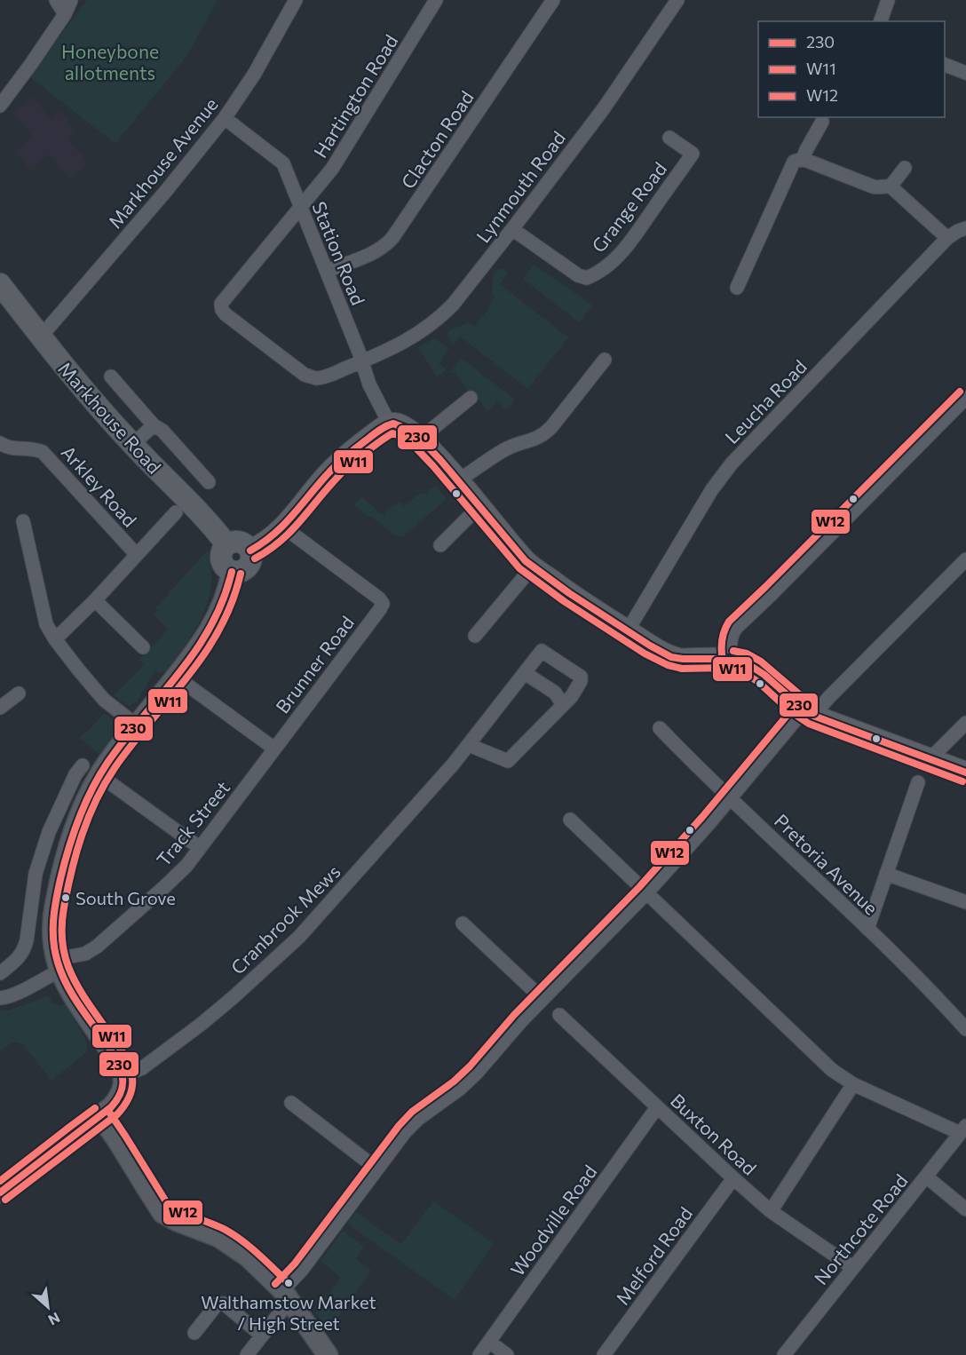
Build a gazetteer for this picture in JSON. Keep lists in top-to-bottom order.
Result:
{
  "streets": {
    "main road": ["Markhouse Road"],
    "street": [
      "Hartington Road",
      "Clacton Road",
      "Markhouse Avenue",
      "Lynmouth Road",
      "Grange Road",
      "Station Road",
      "Leucha Road",
      "Arkley Road",
      "Brunner Road",
      "Track Street",
      "Pretoria Avenue",
      "Cranbrook Mews",
      "Buxton Road",
      "Woodville Road",
      "Northcote Road",
      "Melford Road"
    ]
  },
  "crossings": [
    ["Hartington Road", "Lynmouth Road"],
    ["Hartington Road", "Station Road"],
    ["Clacton Road", "Station Road"],
    ["Markhouse Avenue", "Station Road"],
    ["Markhouse Avenue", "Markhouse Road"],
    ["Lynmouth Road", "Grange Road"],
    ["Lynmouth Road", "Station Road"],
    ["Brunner Road", "Track Street"],
    ["Buxton Road", "Woodville Road"],
    ["Buxton Road", "Northcote Road"],
    ["Buxton Road", "Melford Road"]
  ],
  "parks": ["Honeybone allotments"],
  "places": ["South Grove", "Walthamstow Market / High Street"],
  "lines": ["transit line W12", "transit line 230", "transit line W11"],
  "legend": ["230", "W11", "W12"],
  "north": "bottom right"
}
